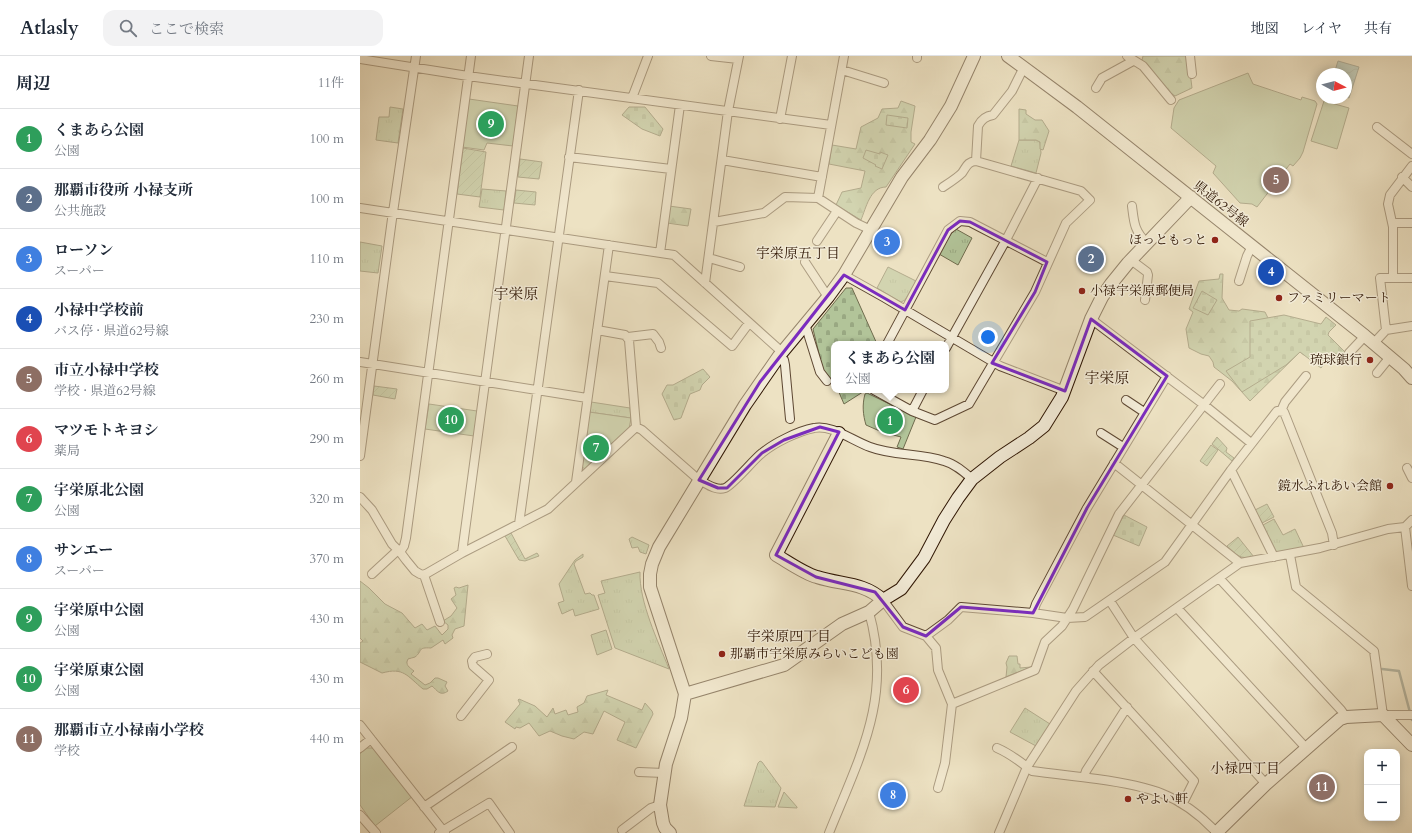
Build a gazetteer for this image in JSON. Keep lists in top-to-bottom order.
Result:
{
  "streets": {
    "street": ["県道62号線"]
  },
  "districts": [
    "宇栄原五丁目",
    "宇栄原",
    "宇栄原",
    "宇栄原四丁目",
    "小禄四丁目"
  ],
  "places": [
    "ほっともっと",
    "小禄宇栄原郵便局",
    "ファミリーマート",
    "琉球銀行",
    "鏡水ふれあい会館",
    "那覇市宇栄原みらいこども園",
    "やよい軒"
  ],
  "north": "right",
  "page": {
    "header": "Atlasly",
    "search": "ここで検索",
    "nav": ["地図", "レイヤ", "共有"],
    "heading": ["周辺", "11件"],
    "list": [
      {
        "mark": "1",
        "name": "くまあら公園",
        "note": "公園",
        "value": "100 m"
      },
      {
        "mark": "2",
        "name": "那覇市役所 小禄支所",
        "note": "公共施設",
        "value": "100 m"
      },
      {
        "mark": "3",
        "name": "ローソン",
        "note": "スーパー",
        "value": "110 m"
      },
      {
        "mark": "4",
        "name": "小禄中学校前",
        "note": "バス停 · 県道62号線",
        "value": "230 m"
      },
      {
        "mark": "5",
        "name": "市立小禄中学校",
        "note": "学校 · 県道62号線",
        "value": "260 m"
      },
      {
        "mark": "6",
        "name": "マツモトキヨシ",
        "note": "薬局",
        "value": "290 m"
      },
      {
        "mark": "7",
        "name": "宇栄原北公園",
        "note": "公園",
        "value": "320 m"
      },
      {
        "mark": "8",
        "name": "サンエー",
        "note": "スーパー",
        "value": "370 m"
      },
      {
        "mark": "9",
        "name": "宇栄原中公園",
        "note": "公園",
        "value": "430 m"
      },
      {
        "mark": "10",
        "name": "宇栄原東公園",
        "note": "公園",
        "value": "430 m"
      },
      {
        "mark": "11",
        "name": "那覇市立小禄南小学校",
        "note": "学校",
        "value": "440 m"
      }
    ],
    "pins": [
      "9",
      "5",
      "3",
      "2",
      "4",
      "10",
      "1",
      "7",
      "6",
      "11",
      "8"
    ],
    "popup": ["くまあら公園", "公園"],
    "map_buttons": ["+", "−"]
  }
}
